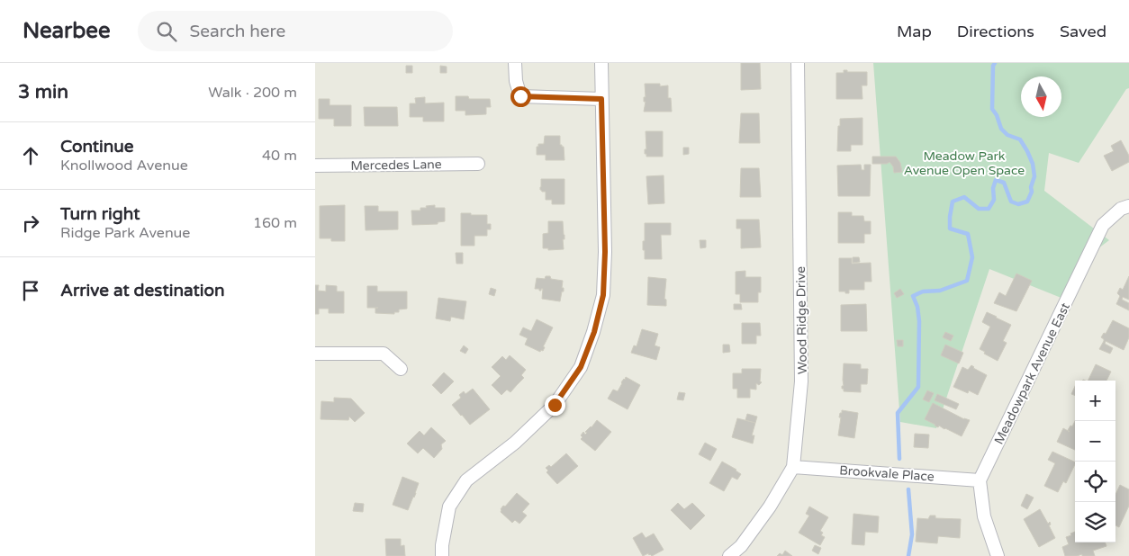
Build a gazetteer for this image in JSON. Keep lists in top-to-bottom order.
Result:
{
  "streets": {
    "street": [
      "Mercedes Lane",
      "Wood Ridge Drive",
      "Meadowpark Avenue East",
      "Brookvale Place"
    ]
  },
  "crossings": [
    ["Wood Ridge Drive", "Brookvale Place"],
    ["Meadowpark Avenue East", "Brookvale Place"]
  ],
  "parks": ["Meadow Park Avenue Open Space"],
  "north": "bottom",
  "page": {
    "header": "Nearbee",
    "search": "Search here",
    "nav": ["Map", "Directions", "Saved"],
    "heading": ["3 min", "Walk · 200 m"],
    "list": [
      ["Continue", "Knollwood Avenue", "40 m"],
      ["Turn right", "Ridge Park Avenue", "160 m"],
      "Arrive at destination"
    ],
    "map_buttons": ["+", "−"]
  }
}
